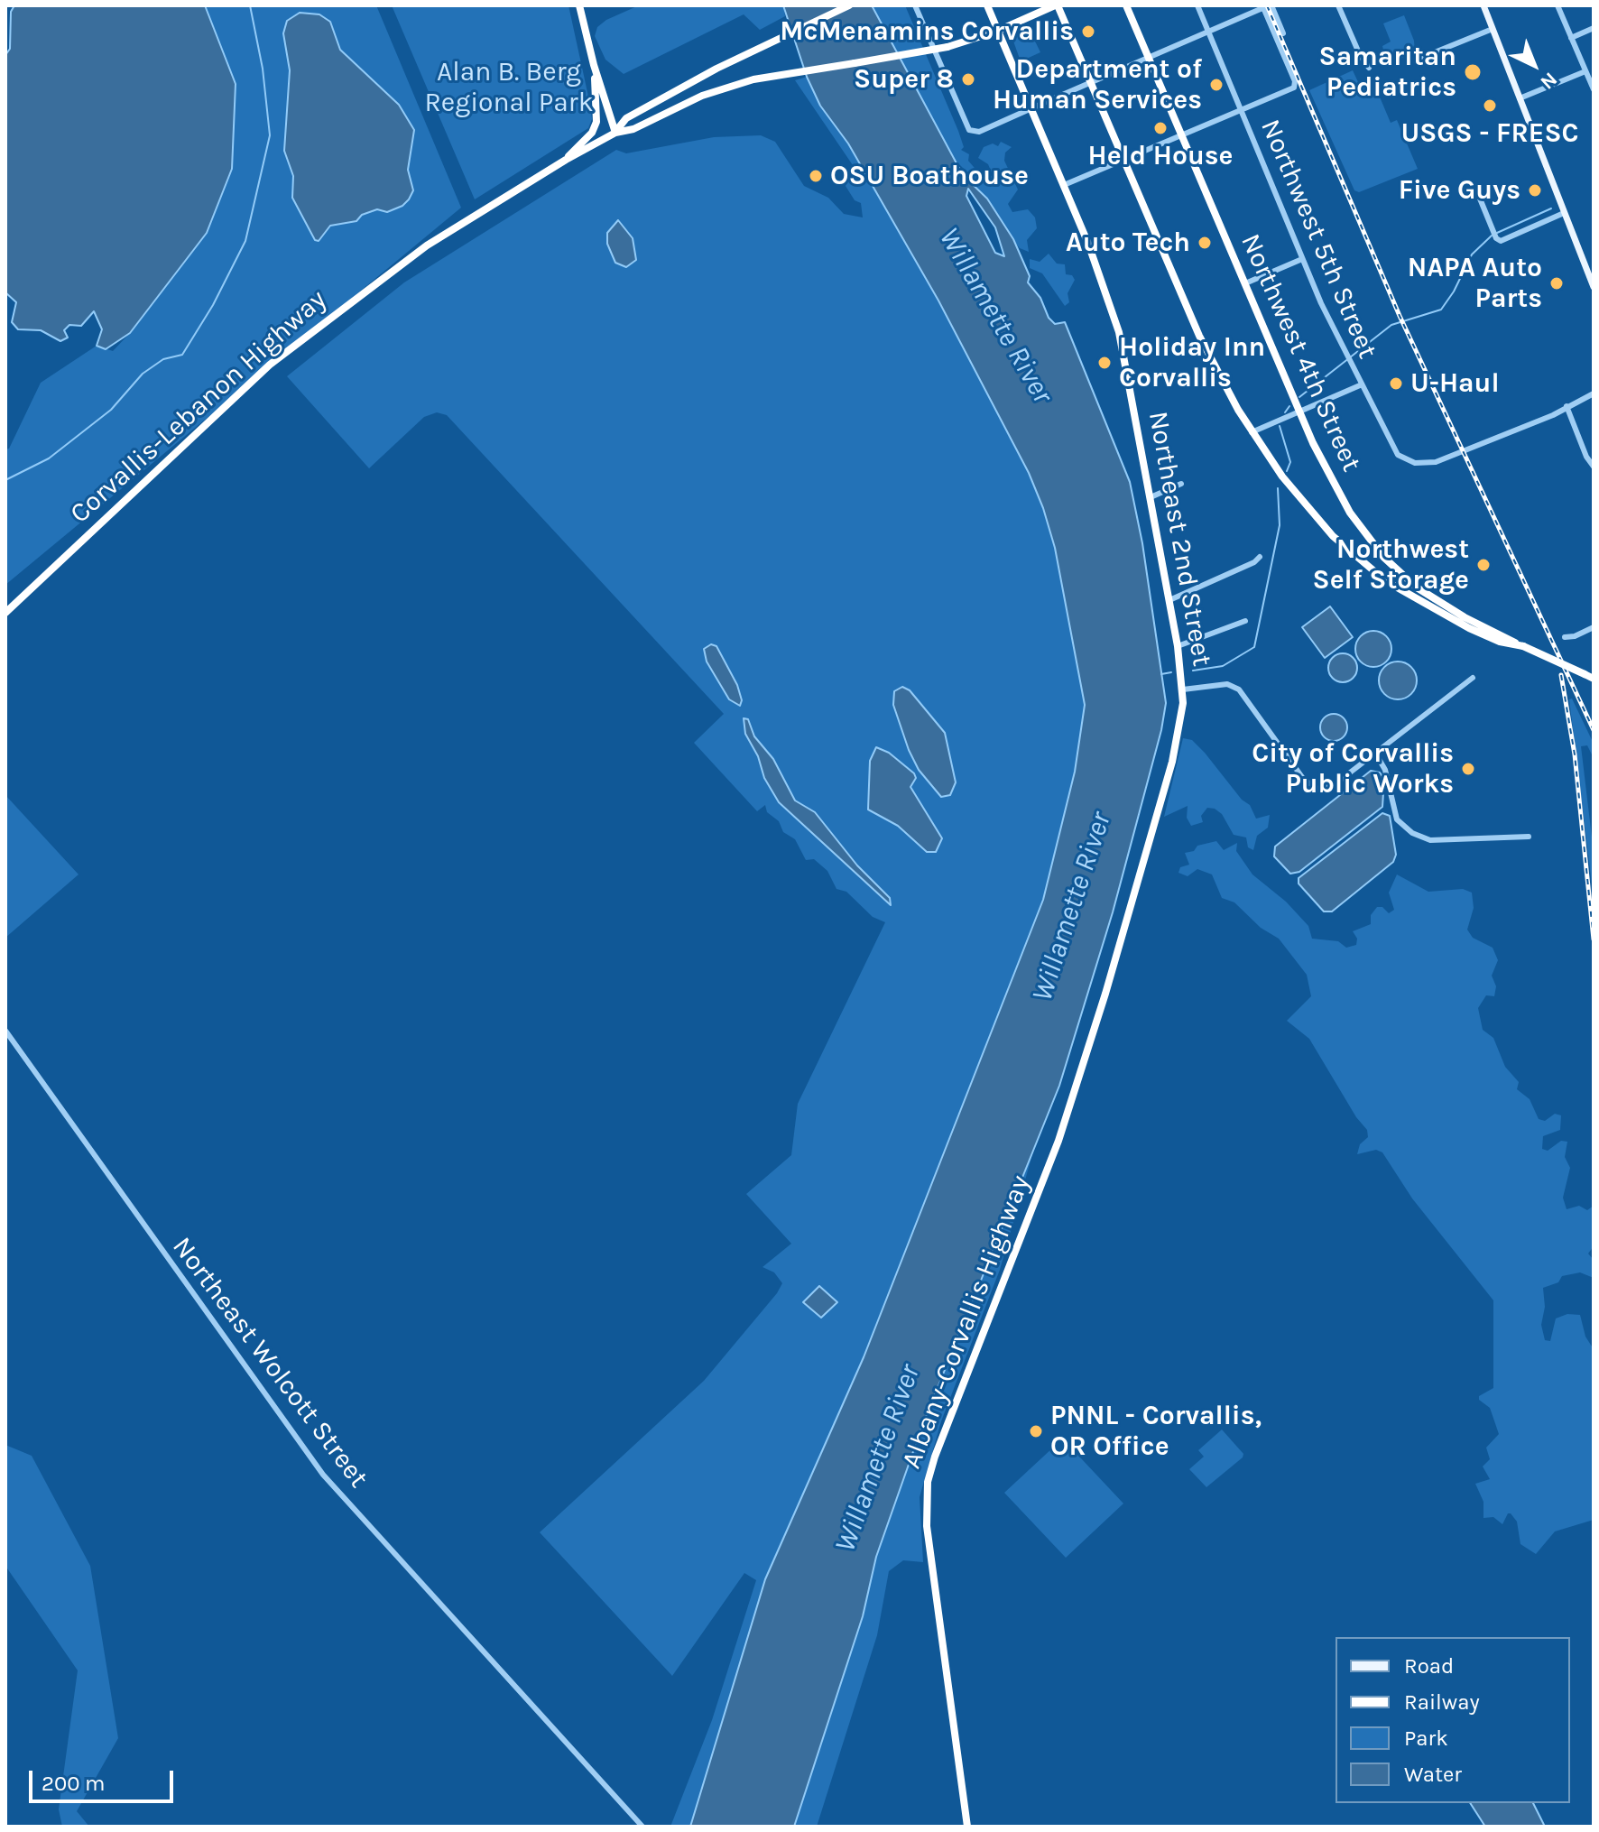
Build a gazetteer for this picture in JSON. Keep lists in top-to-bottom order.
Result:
{
  "streets": {
    "highway": [
      "Northwest 4th Street",
      "Corvallis-Lebanon Highway",
      "Northeast 2nd Street",
      "Albany-Corvallis Highway"
    ],
    "street": ["Northwest 5th Street", "Northeast Wolcott Street"]
  },
  "crossings": [
    ["Northeast 2nd Street", "Albany-Corvallis Highway"]
  ],
  "water": ["Willamette River"],
  "parks": ["Alan B. Berg Regional Park"],
  "places": [
    "McMenamins Corvallis",
    "Samaritan Pediatrics",
    "Super 8",
    "Department of Human Services",
    "USGS - FRESC",
    "Held House",
    "OSU Boathouse",
    "Five Guys",
    "Auto Tech",
    "NAPA Auto Parts",
    "Holiday Inn Corvallis",
    "U-Haul",
    "Northwest Self Storage",
    "City of Corvallis Public Works",
    "PNNL - Corvallis, OR Office"
  ],
  "legend": [
    "Road",
    "Railway",
    "Park",
    "Water"
  ],
  "scale_bar": "200 m",
  "north": "bottom right"
}
